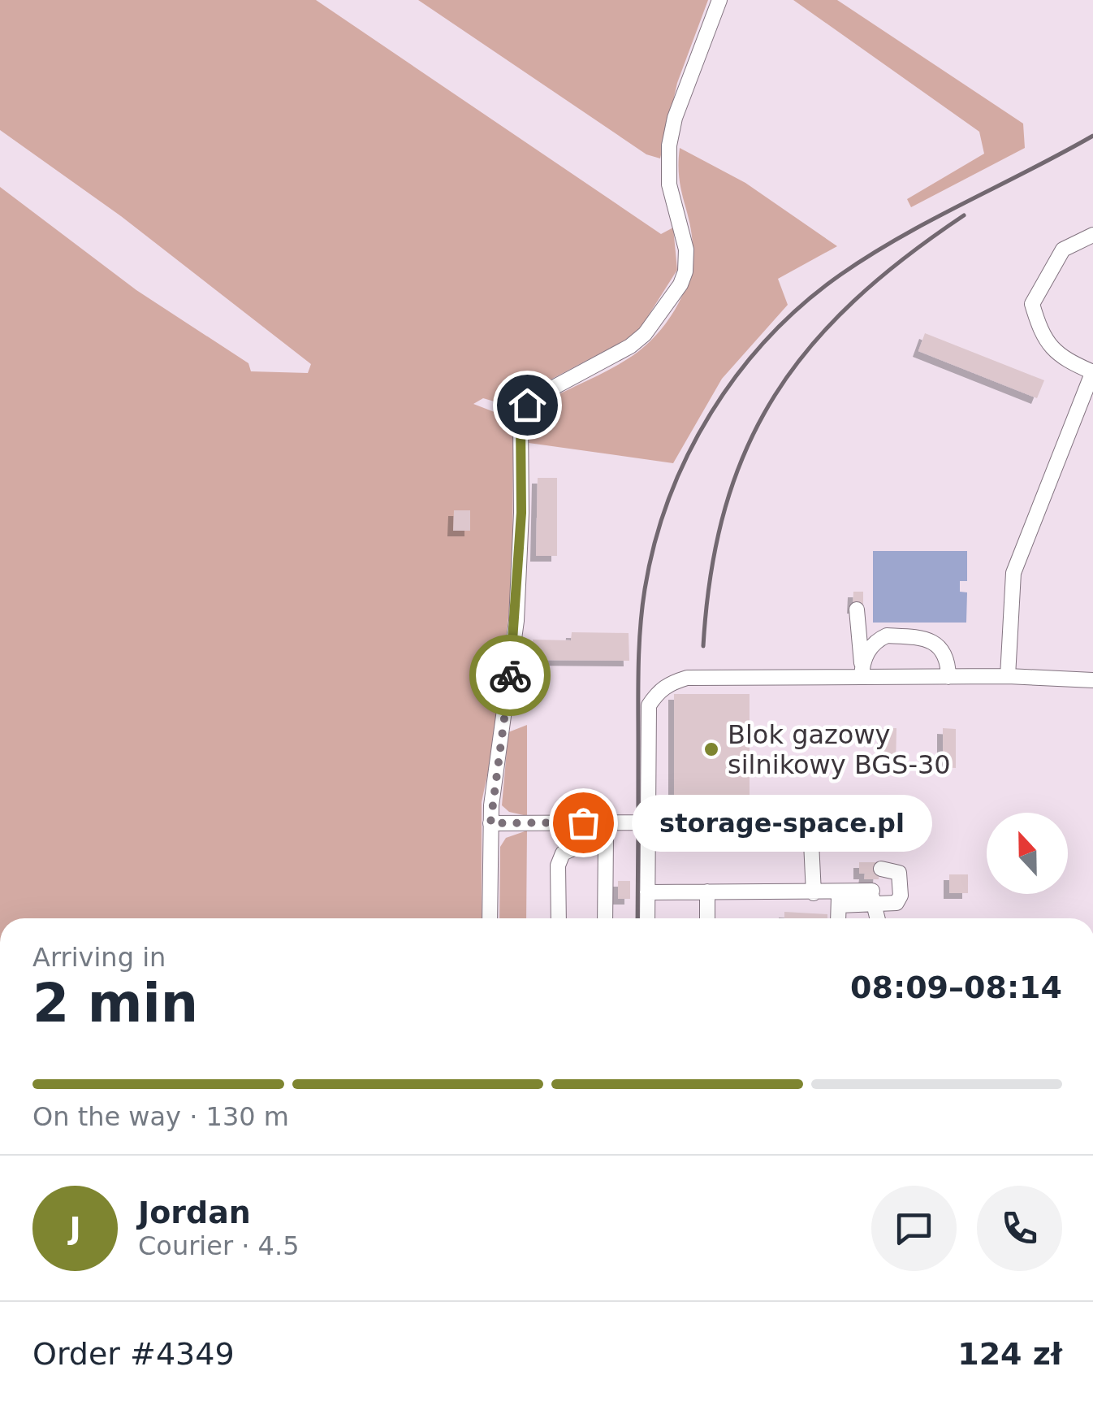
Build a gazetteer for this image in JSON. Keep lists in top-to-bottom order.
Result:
{
  "places": ["Blok gazowy silnikowy BGS-30", "storage-space.pl"],
  "north": "top",
  "page": {
    "bubble": "storage-space.pl",
    "heading": ["2 min", "Arriving in", "08:09–08:14"],
    "panel": [
      "Jordan",
      "Courier · 4.5",
      "Order #4349",
      "124 zł"
    ],
    "bar": "On the way · 130 m",
    "round": "J"
  }
}
